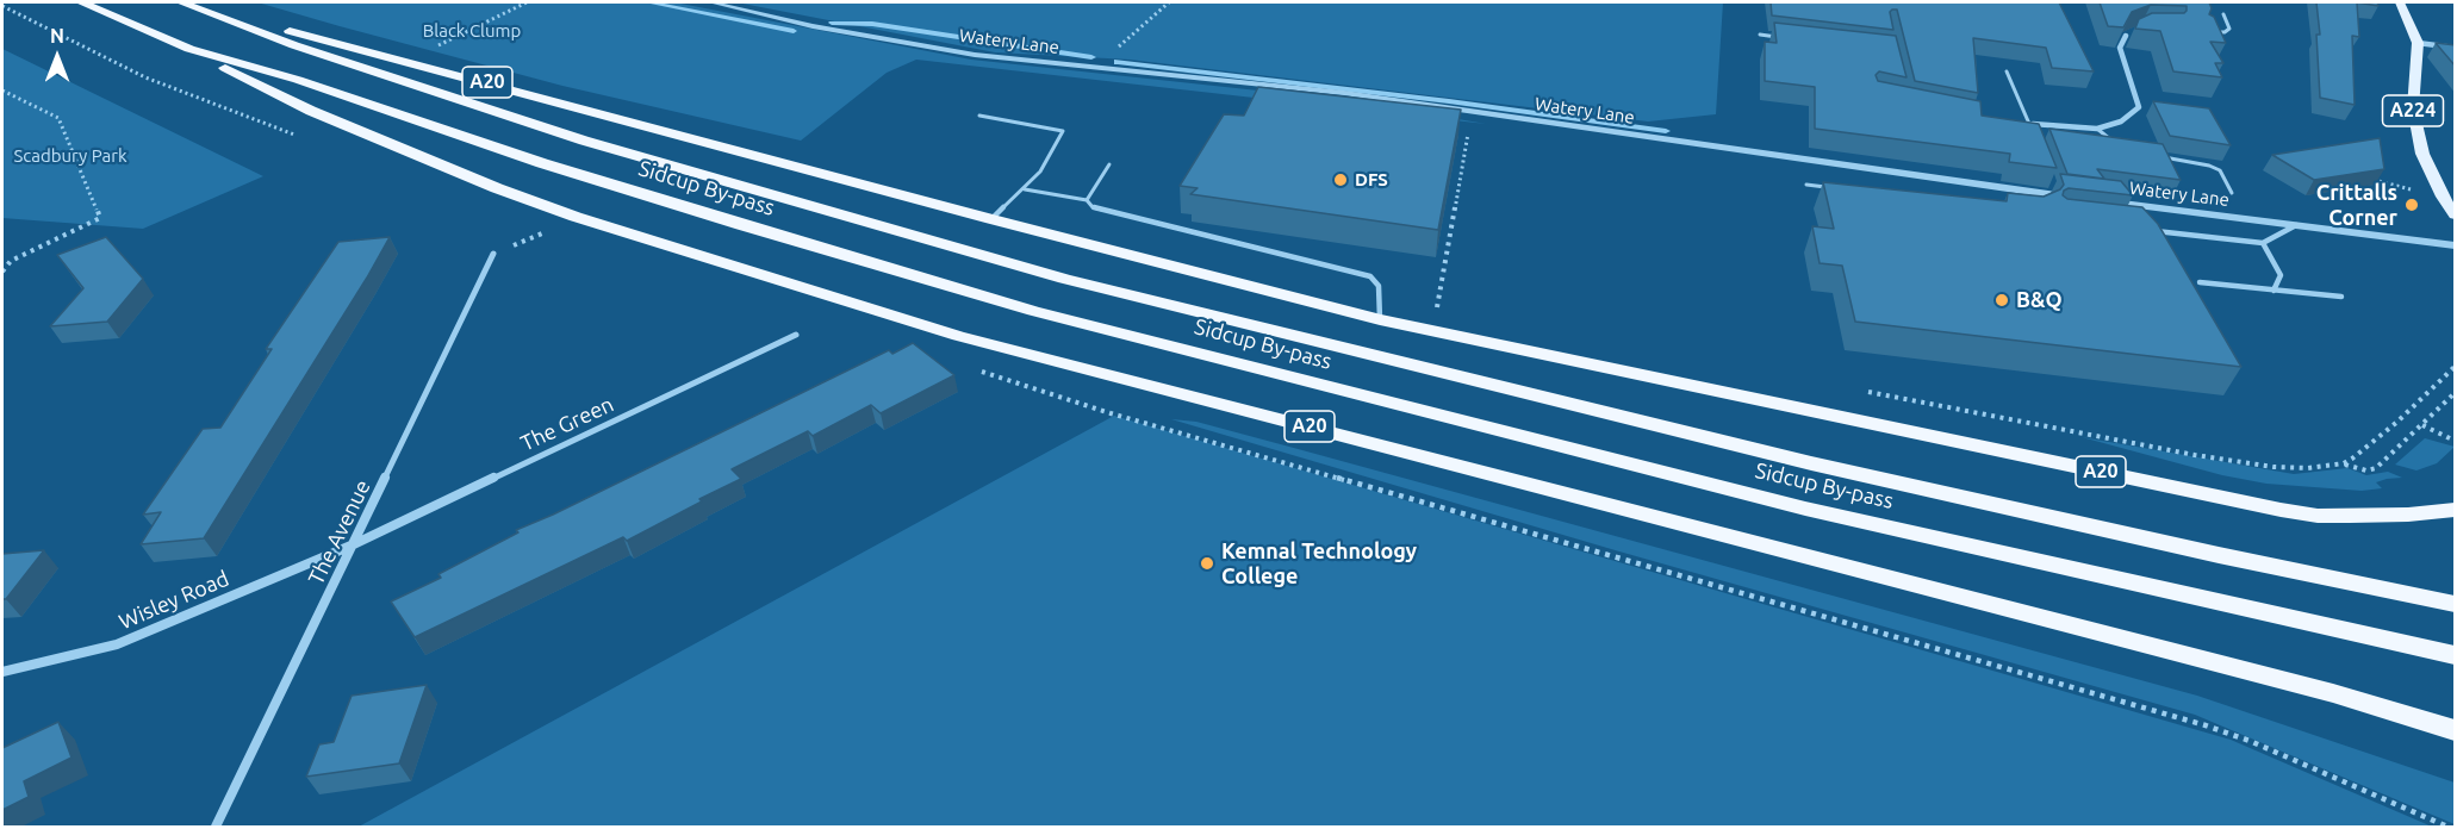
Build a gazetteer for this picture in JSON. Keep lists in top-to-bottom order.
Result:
{
  "streets": {
    "highway": ["A20", "Sidcup By-pass"],
    "main road": ["A224"],
    "street": [
      "Watery Lane",
      "The Green",
      "The Avenue",
      "Wisley Road"
    ]
  },
  "crossings": [
    ["A20", "Sidcup By-pass"],
    ["The Green", "The Avenue"],
    ["The Green", "Wisley Road"],
    ["The Avenue", "Wisley Road"]
  ],
  "parks": ["Black Clump", "Scadbury Park"],
  "places": [
    "DFS",
    "Crittalls Corner",
    "B&Q",
    "Kemnal Technology College"
  ],
  "north": "top"
}
